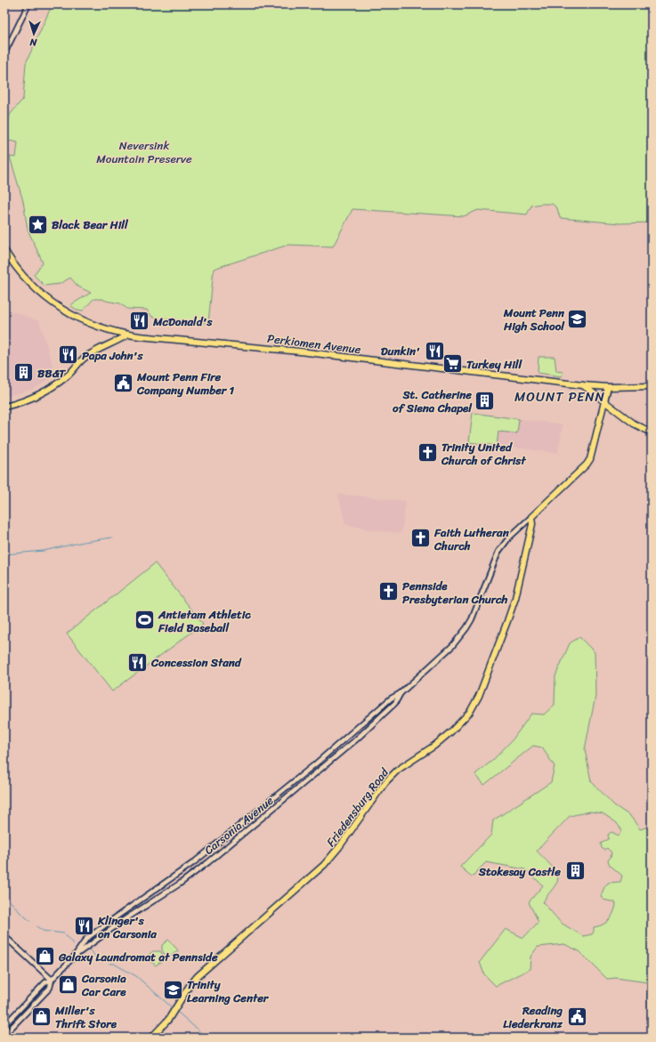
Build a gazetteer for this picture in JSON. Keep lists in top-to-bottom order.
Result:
{
  "streets": {
    "main road": ["Perkiomen Avenue", "Friedensburg Road"],
    "street": ["Carsonia Avenue"]
  },
  "crossings": [
    ["Friedensburg Road", "Carsonia Avenue"]
  ],
  "districts": ["MOUNT PENN"],
  "parks": ["Neversink Mountain Preserve"],
  "places": {
    "place": ["Black Bear Hill"],
    "school or university": ["Mount Penn High School", "Trinity Learning Center"],
    "restaurant": [
      "McDonald's",
      "Dunkin'",
      "Papa John's",
      "Concession Stand",
      "Klinger's on Carsonia"
    ],
    "supermarket": ["Turkey Hill"],
    "building": ["BB&T", "St. Catherine of Siena Chapel", "Stokesay Castle"],
    "public building": ["Mount Penn Fire Company Number 1", "Reading Liederkranz"],
    "church": ["Trinity United Church of Christ", "Faith Lutheran Church", "Pennside Presbyterian Church"],
    "sports": ["Antietam Athletic Field Baseball"],
    "shop": ["Galaxy Laundromat at Pennside", "Carsonia Car Care", "Miller's Thrift Store"]
  },
  "north": "bottom"
}
